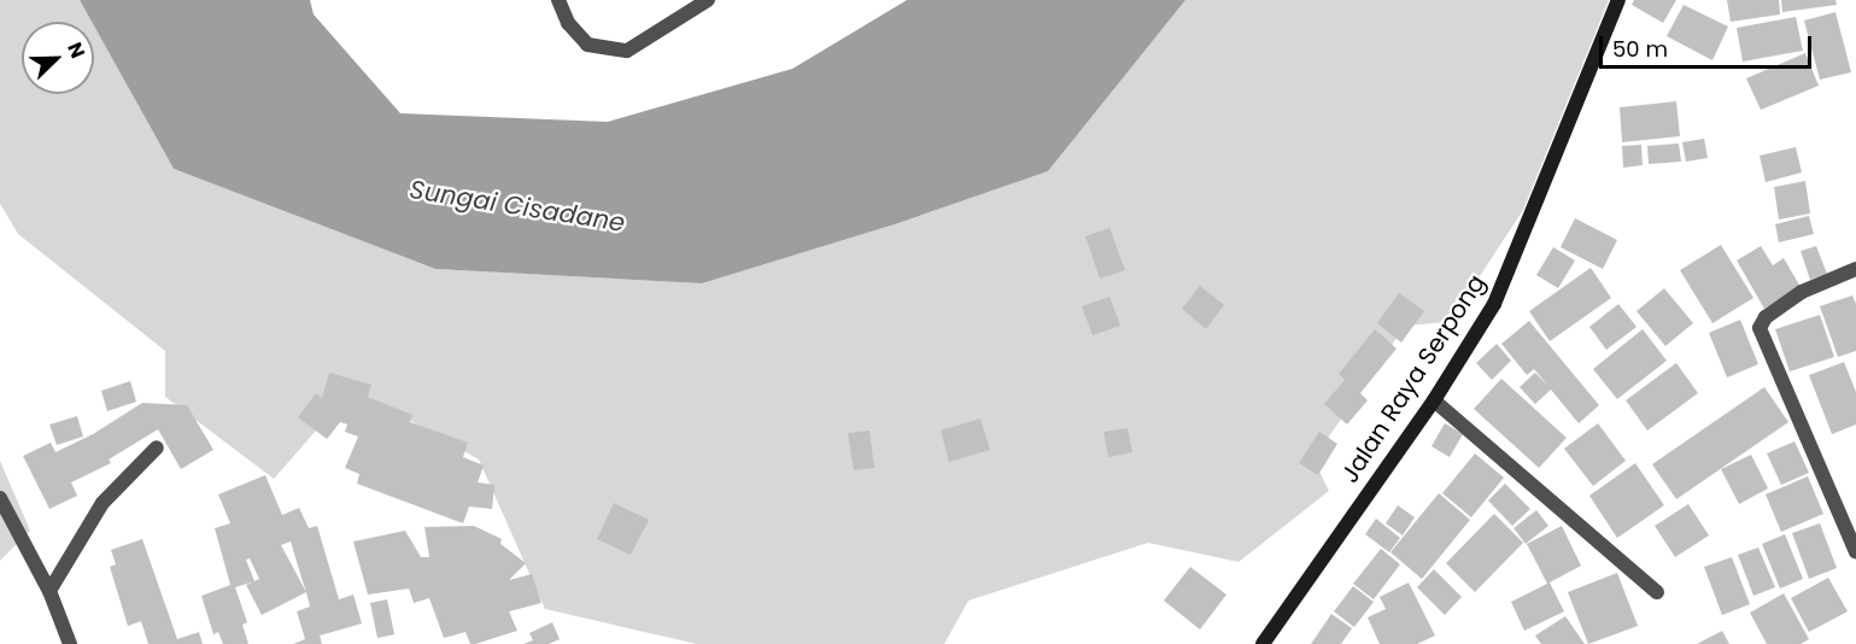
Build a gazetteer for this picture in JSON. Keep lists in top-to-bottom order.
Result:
{
  "streets": {
    "main road": ["Jalan Raya Serpong"]
  },
  "water": ["Sungai Cisadane"],
  "scale_bar": "50 m",
  "north": "top right"
}
